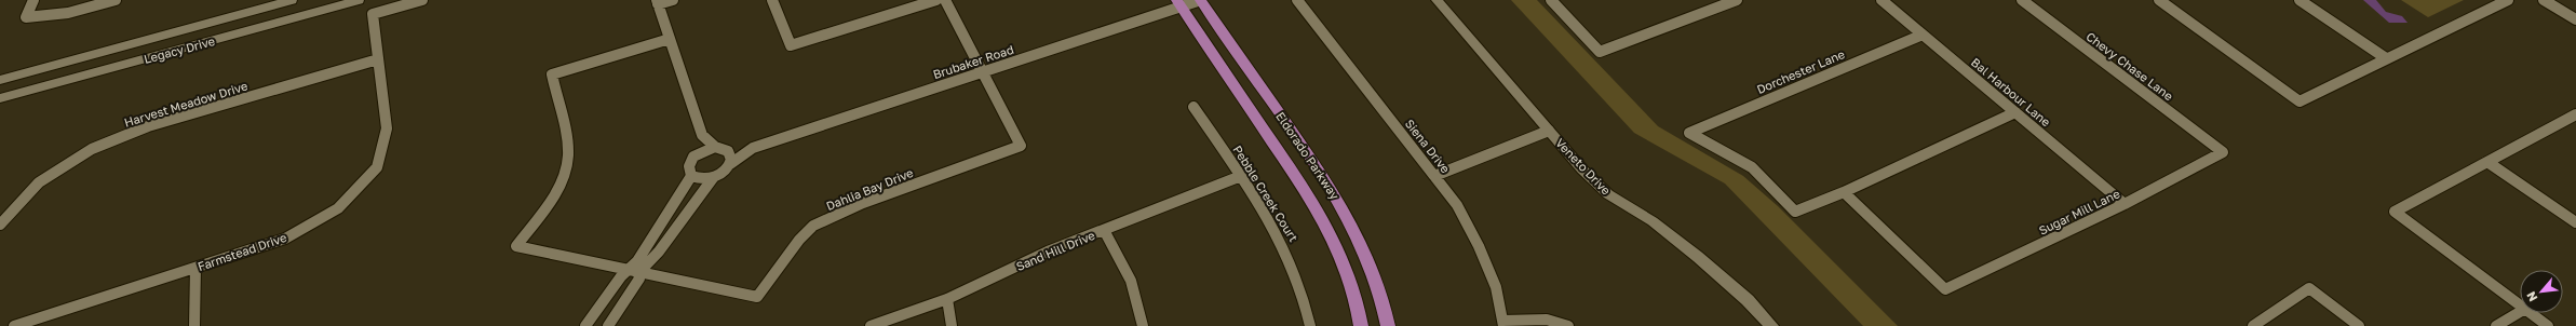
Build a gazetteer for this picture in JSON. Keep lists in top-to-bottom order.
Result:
{
  "streets": {
    "main road": ["Legacy Drive", "Eldorado Parkway", "Veneto Drive"],
    "street": [
      "Brubaker Road",
      "Chevy Chase Lane",
      "Dorchester Lane",
      "Bal Harbour Lane",
      "Harvest Meadow Drive",
      "Siena Drive",
      "Dahlia Bay Drive",
      "Pebble Creek Court",
      "Sugar Mill Lane",
      "Sand Hill Drive",
      "Farmstead Drive"
    ]
  },
  "crossings": [
    ["Brubaker Road", "Eldorado Parkway"],
    ["Brubaker Road", "Dahlia Bay Drive"],
    ["Chevy Chase Lane", "Sugar Mill Lane"],
    ["Dorchester Lane", "Bal Harbour Lane"],
    ["Dorchester Lane", "Sugar Mill Lane"],
    ["Bal Harbour Lane", "Sugar Mill Lane"],
    ["Harvest Meadow Drive", "Farmstead Drive"],
    ["Pebble Creek Court", "Sand Hill Drive"]
  ],
  "north": "bottom left"
}
